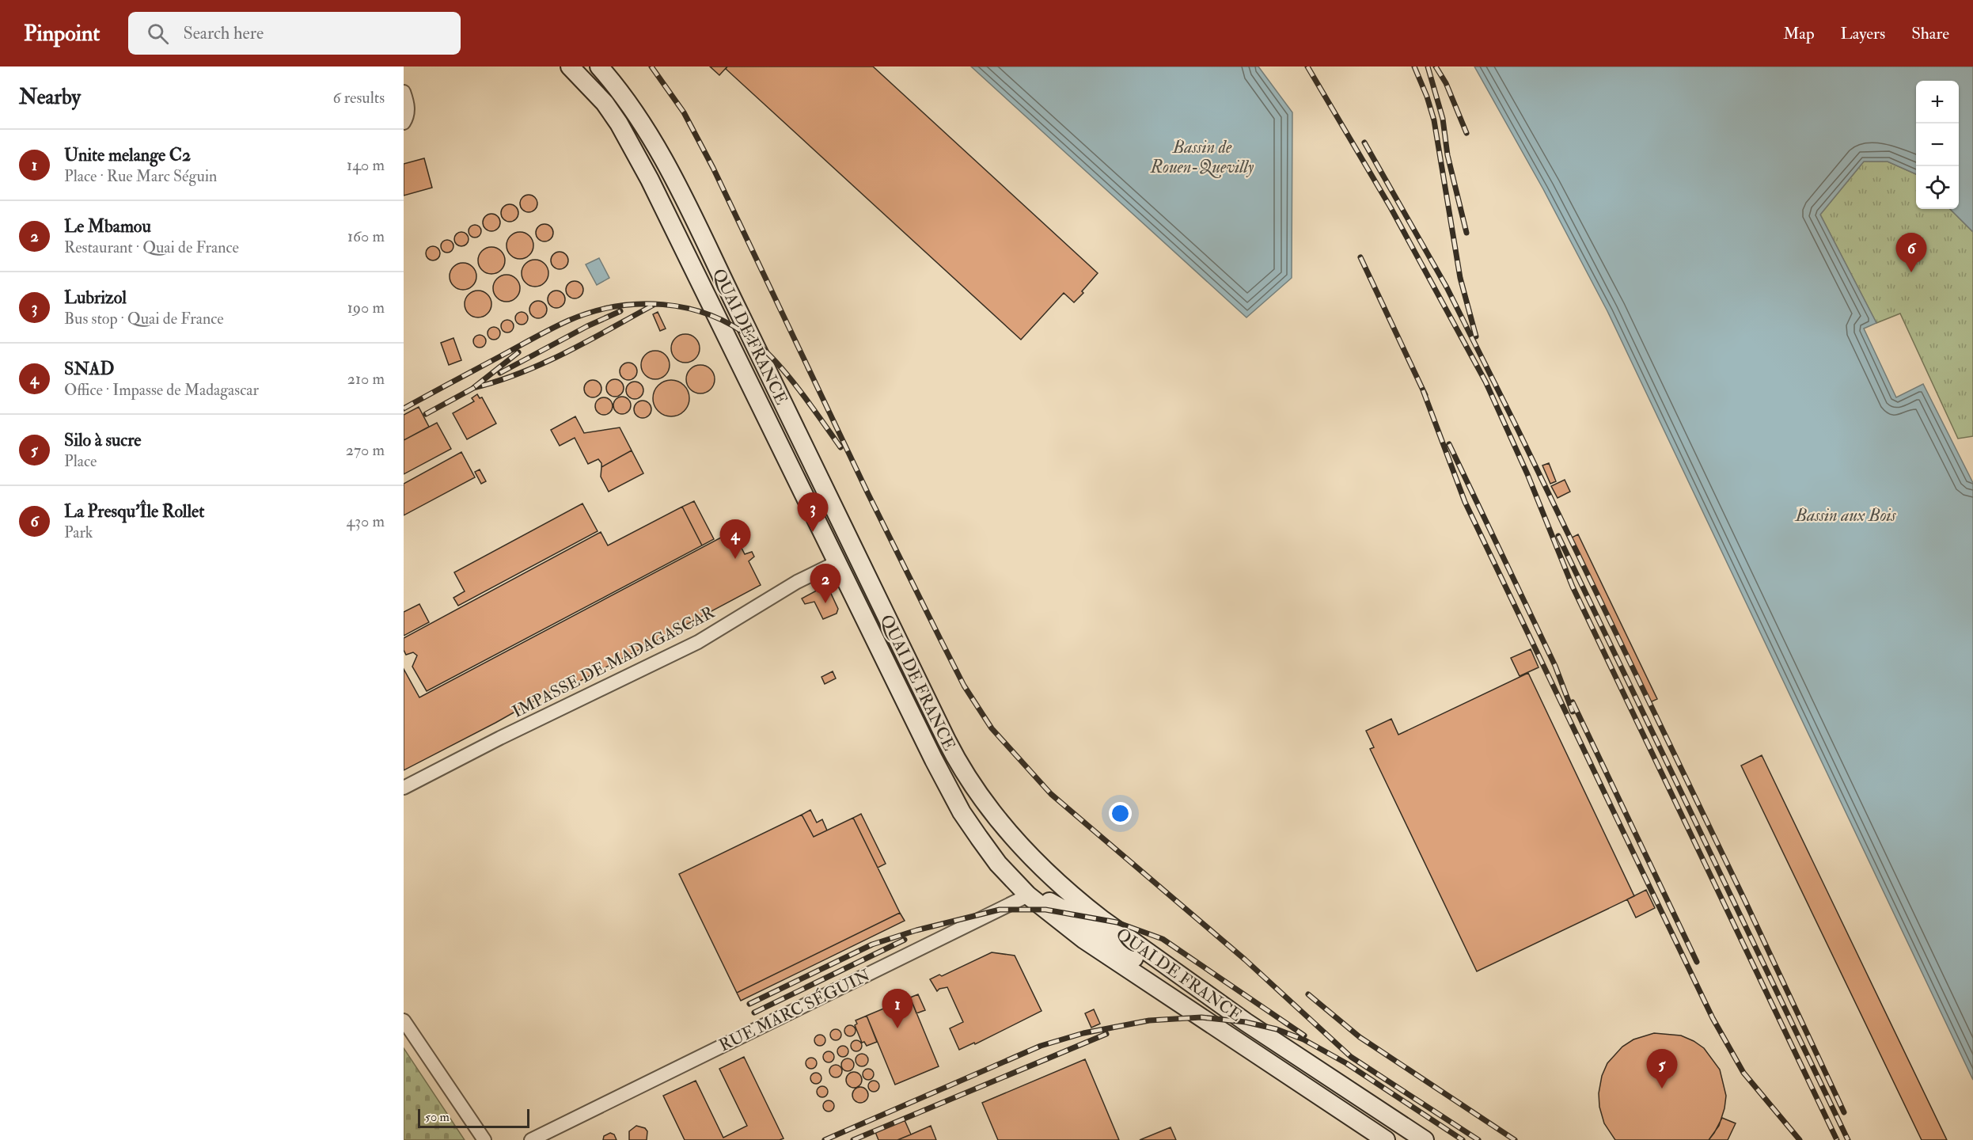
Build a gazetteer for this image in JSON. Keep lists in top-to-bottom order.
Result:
{
  "streets": {
    "main road": ["QUAI DE FRANCE"],
    "street": ["IMPASSE DE MADAGASCAR", "RUE MARC SÉGUIN"]
  },
  "crossings": [
    ["QUAI DE FRANCE", "IMPASSE DE MADAGASCAR"],
    ["QUAI DE FRANCE", "RUE MARC SÉGUIN"]
  ],
  "water": ["Bassin de Rouen-Quevilly", "Bassin aux Bois"],
  "scale_bar": "50 m",
  "page": {
    "header": "Pinpoint",
    "search": "Search here",
    "nav": ["Map", "Layers", "Share"],
    "heading": ["Nearby", "6 results"],
    "map_buttons": ["+", "−"],
    "list": [
      {
        "mark": "1",
        "name": "Unite melange C2",
        "note": "Place · Rue Marc Séguin",
        "value": "140 m"
      },
      {
        "mark": "2",
        "name": "Le Mbamou",
        "note": "Restaurant · Quai de France",
        "value": "160 m"
      },
      {
        "mark": "3",
        "name": "Lubrizol",
        "note": "Bus stop · Quai de France",
        "value": "190 m"
      },
      {
        "mark": "4",
        "name": "SNAD",
        "note": "Office · Impasse de Madagascar",
        "value": "210 m"
      },
      {
        "mark": "5",
        "name": "Silo à sucre",
        "note": "Place",
        "value": "270 m"
      },
      {
        "mark": "6",
        "name": "La Presqu'Île Rollet",
        "note": "Park",
        "value": "430 m"
      }
    ],
    "pins": [
      "6",
      "3",
      "4",
      "2",
      "1",
      "5"
    ],
    "scale": "50 m"
  }
}
